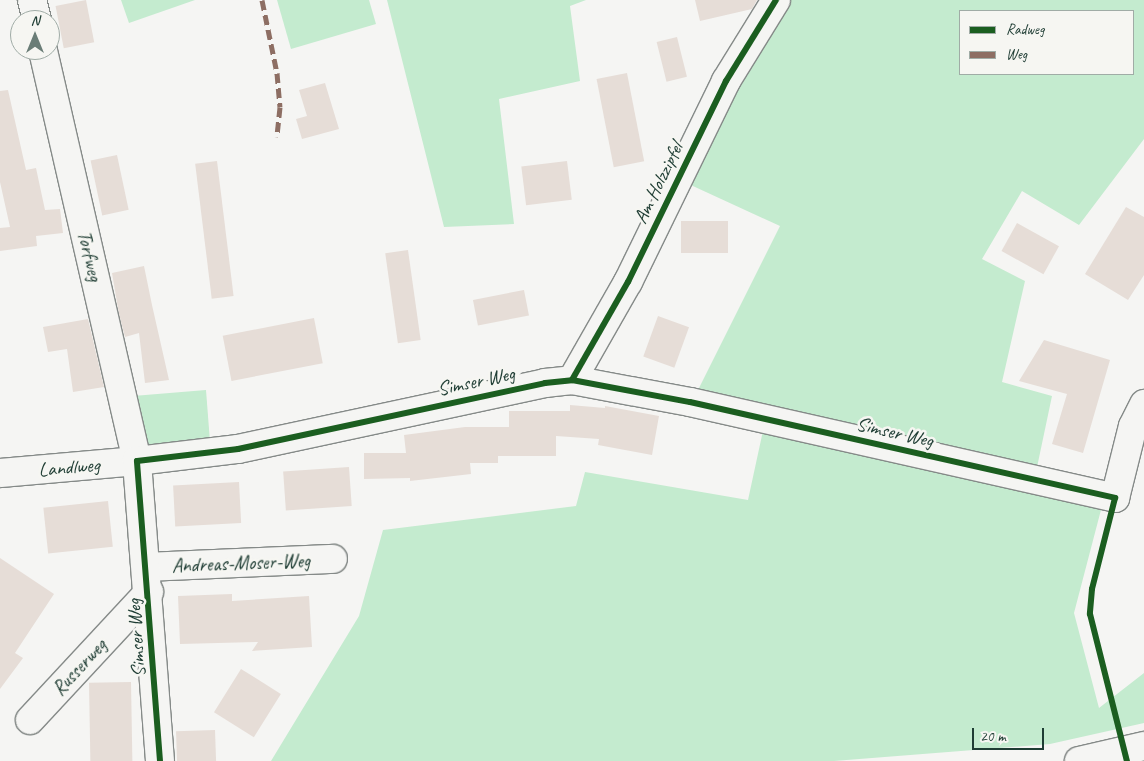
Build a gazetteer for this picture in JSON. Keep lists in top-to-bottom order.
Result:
{
  "streets": {
    "street": [
      "Am Holzzipfel",
      "Torfweg",
      "Simser Weg",
      "Landlweg",
      "Andreas-Moser-Weg",
      "Russerweg"
    ]
  },
  "crossings": [
    ["Am Holzzipfel", "Simser Weg"],
    ["Torfweg", "Simser Weg"],
    ["Torfweg", "Landlweg"],
    ["Simser Weg", "Landlweg"],
    ["Simser Weg", "Andreas-Moser-Weg"],
    ["Simser Weg", "Russerweg"],
    ["Andreas-Moser-Weg", "Russerweg"]
  ],
  "legend": ["Radweg", "Weg"],
  "scale_bar": "20 m",
  "north": "top"
}
